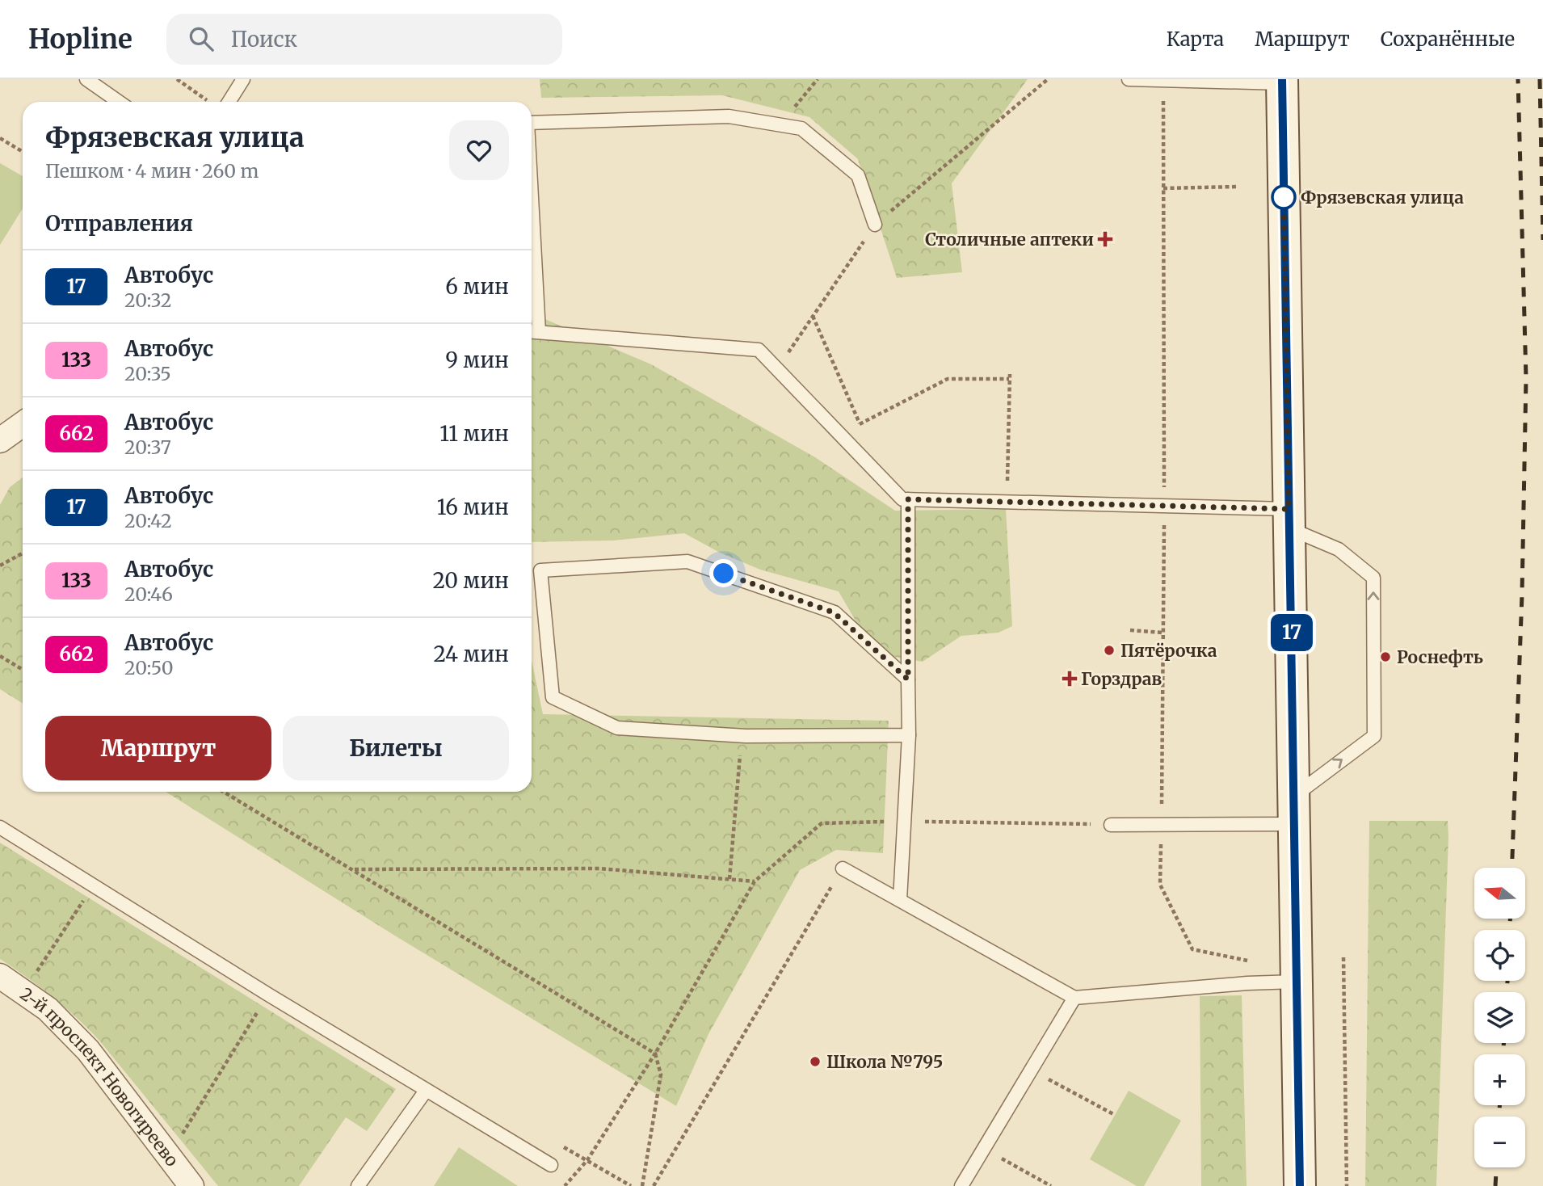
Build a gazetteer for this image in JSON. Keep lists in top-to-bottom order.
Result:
{
  "streets": {
    "street": ["2-й проспект Новогиреево"]
  },
  "places": {
    "other": [
      "Фрязевская улица",
      "Пятёрочка",
      "Роснефть",
      "Школа №795"
    ],
    "health": ["Столичные аптеки", "Горздрав"]
  },
  "lines": ["bus line 17"],
  "north": "left",
  "page": {
    "header": "Hopline",
    "search": "Поиск",
    "nav": ["Карта", "Маршрут", "Сохранённые"],
    "on_map": "17",
    "heading": [
      ["Фрязевская улица", "Пешком · 4 мин · 260 m"],
      "Отправления"
    ],
    "list": [
      {
        "mark": "17",
        "name": "Автобус",
        "note": "20:32",
        "value": "6 мин"
      },
      {
        "mark": "133",
        "name": "Автобус",
        "note": "20:35",
        "value": "9 мин"
      },
      {
        "mark": "662",
        "name": "Автобус",
        "note": "20:37",
        "value": "11 мин"
      },
      {
        "mark": "17",
        "name": "Автобус",
        "note": "20:42",
        "value": "16 мин"
      },
      {
        "mark": "133",
        "name": "Автобус",
        "note": "20:46",
        "value": "20 мин"
      },
      {
        "mark": "662",
        "name": "Автобус",
        "note": "20:50",
        "value": "24 мин"
      }
    ],
    "buttons": ["Маршрут", "Билеты"],
    "map_buttons": ["+", "−"]
  }
}
